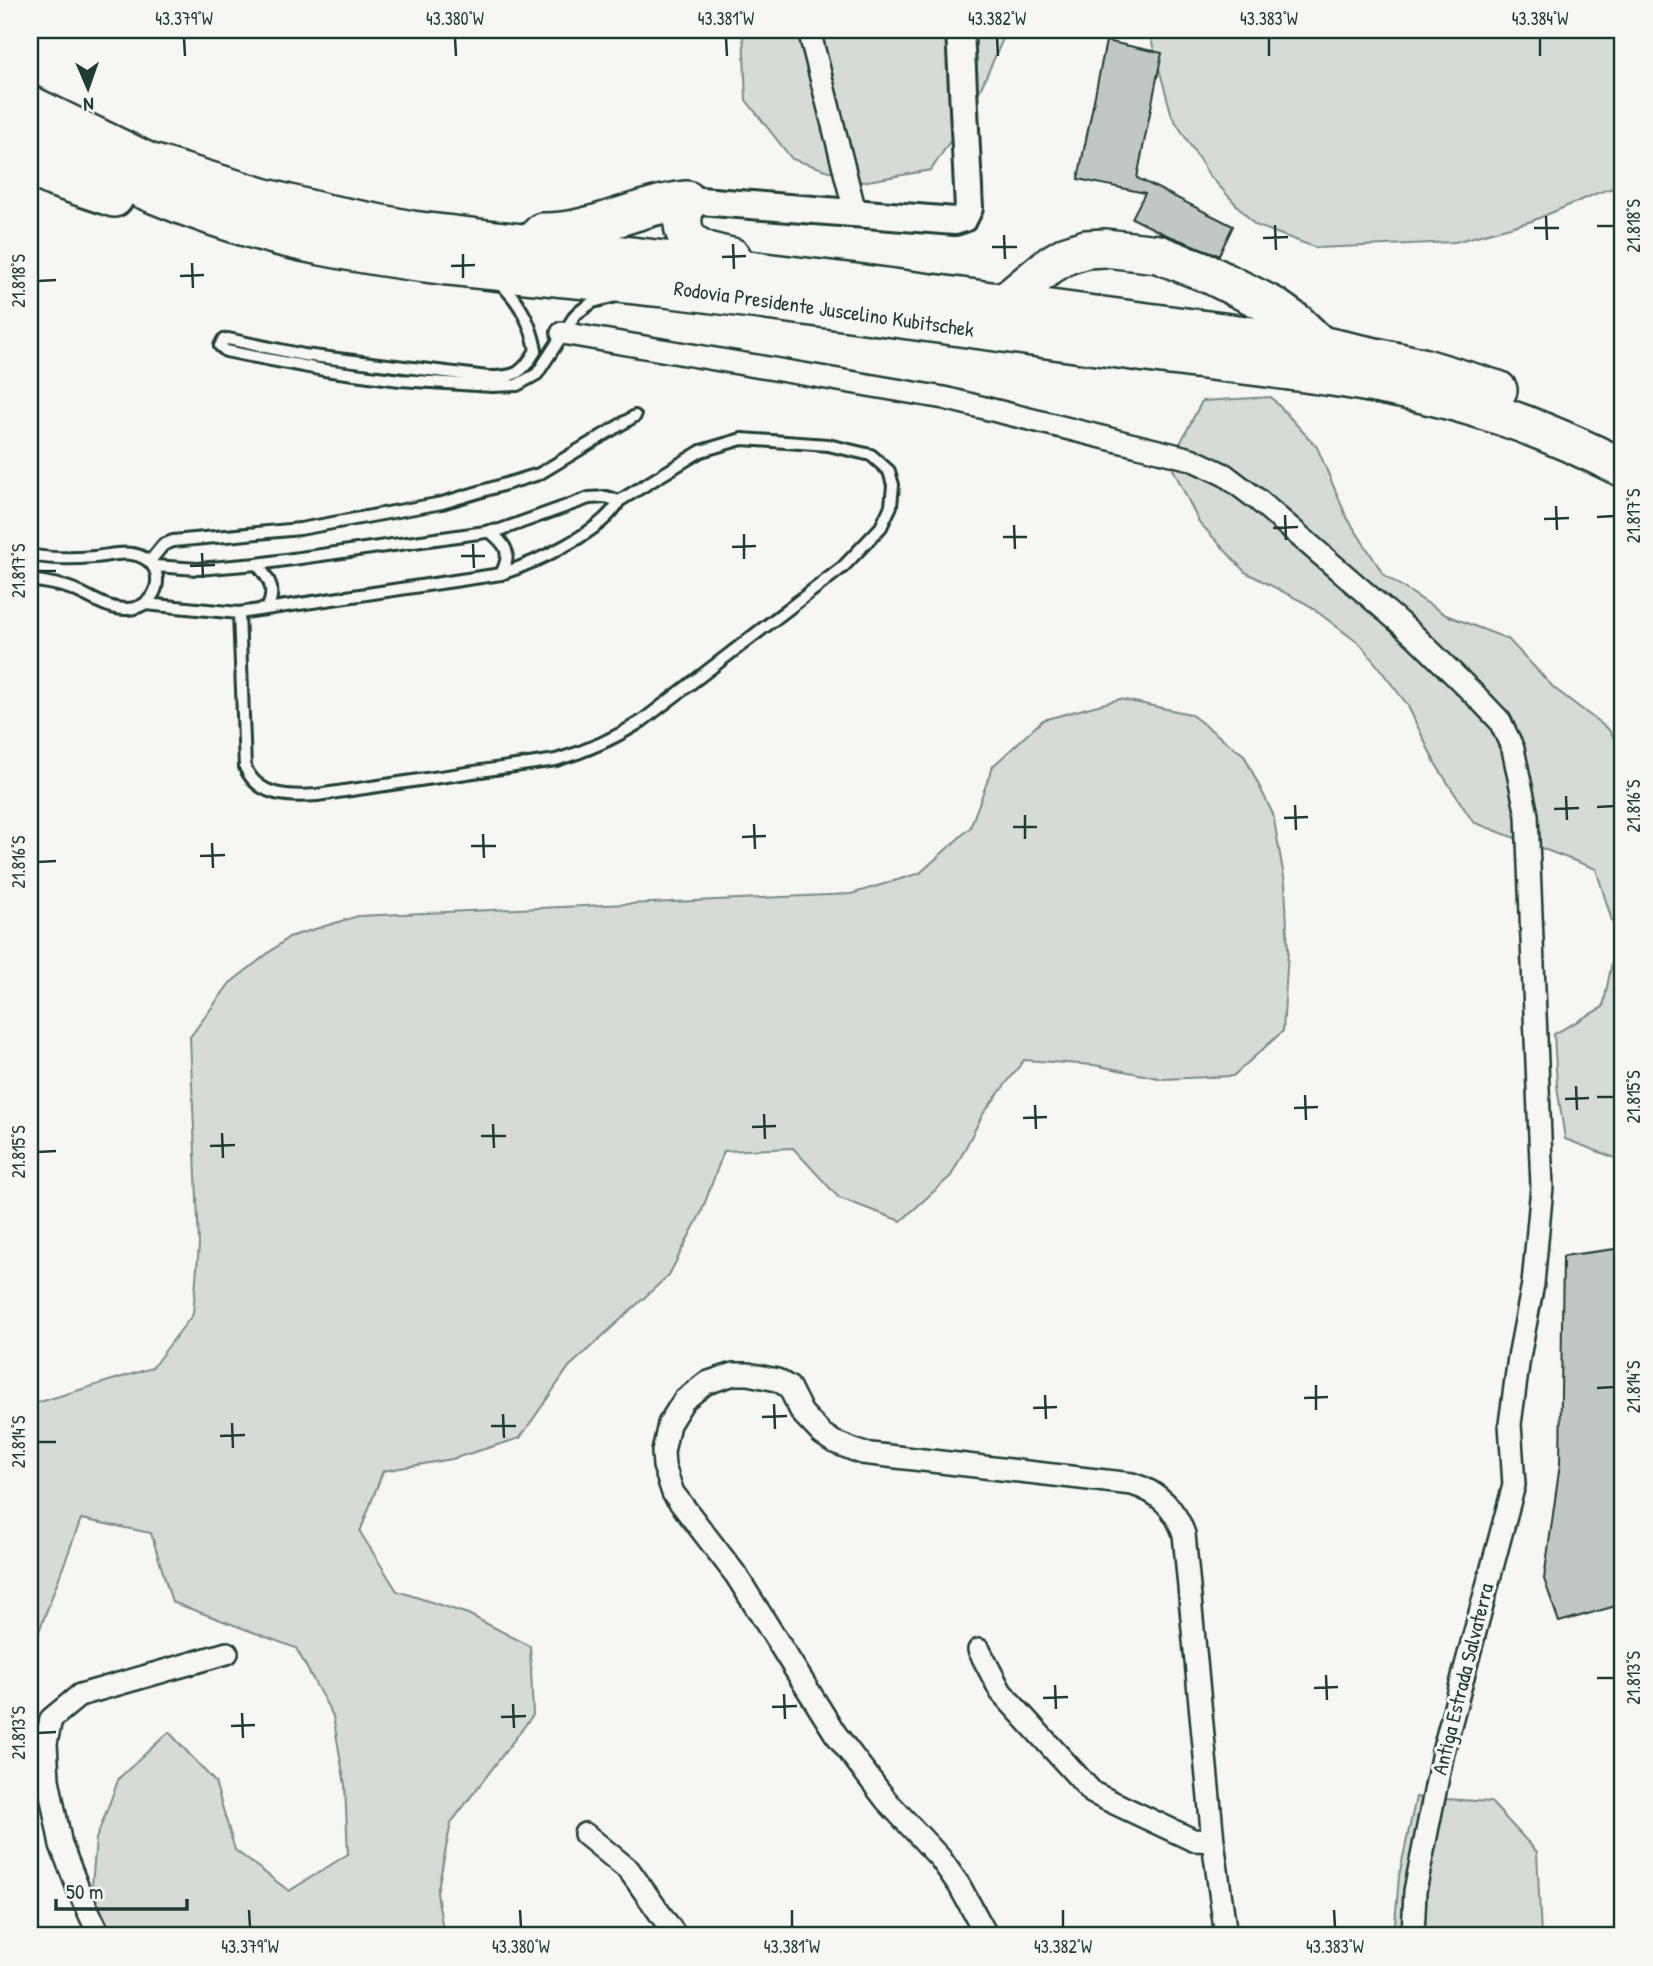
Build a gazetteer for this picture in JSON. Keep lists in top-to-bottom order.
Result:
{
  "streets": {
    "highway": ["Rodovia Presidente Juscelino Kubitschek"],
    "street": ["Antiga Estrada Salvaterra"]
  },
  "scale_bar": "50 m",
  "north": "bottom",
  "coordinates": [
    "43.379°W",
    "43.380°W",
    "43.381°W",
    "43.382°W",
    "43.383°W",
    "43.384°W",
    "21.818°S",
    "21.817°S",
    "21.816°S",
    "21.815°S",
    "21.814°S",
    "21.813°S"
  ]
}
